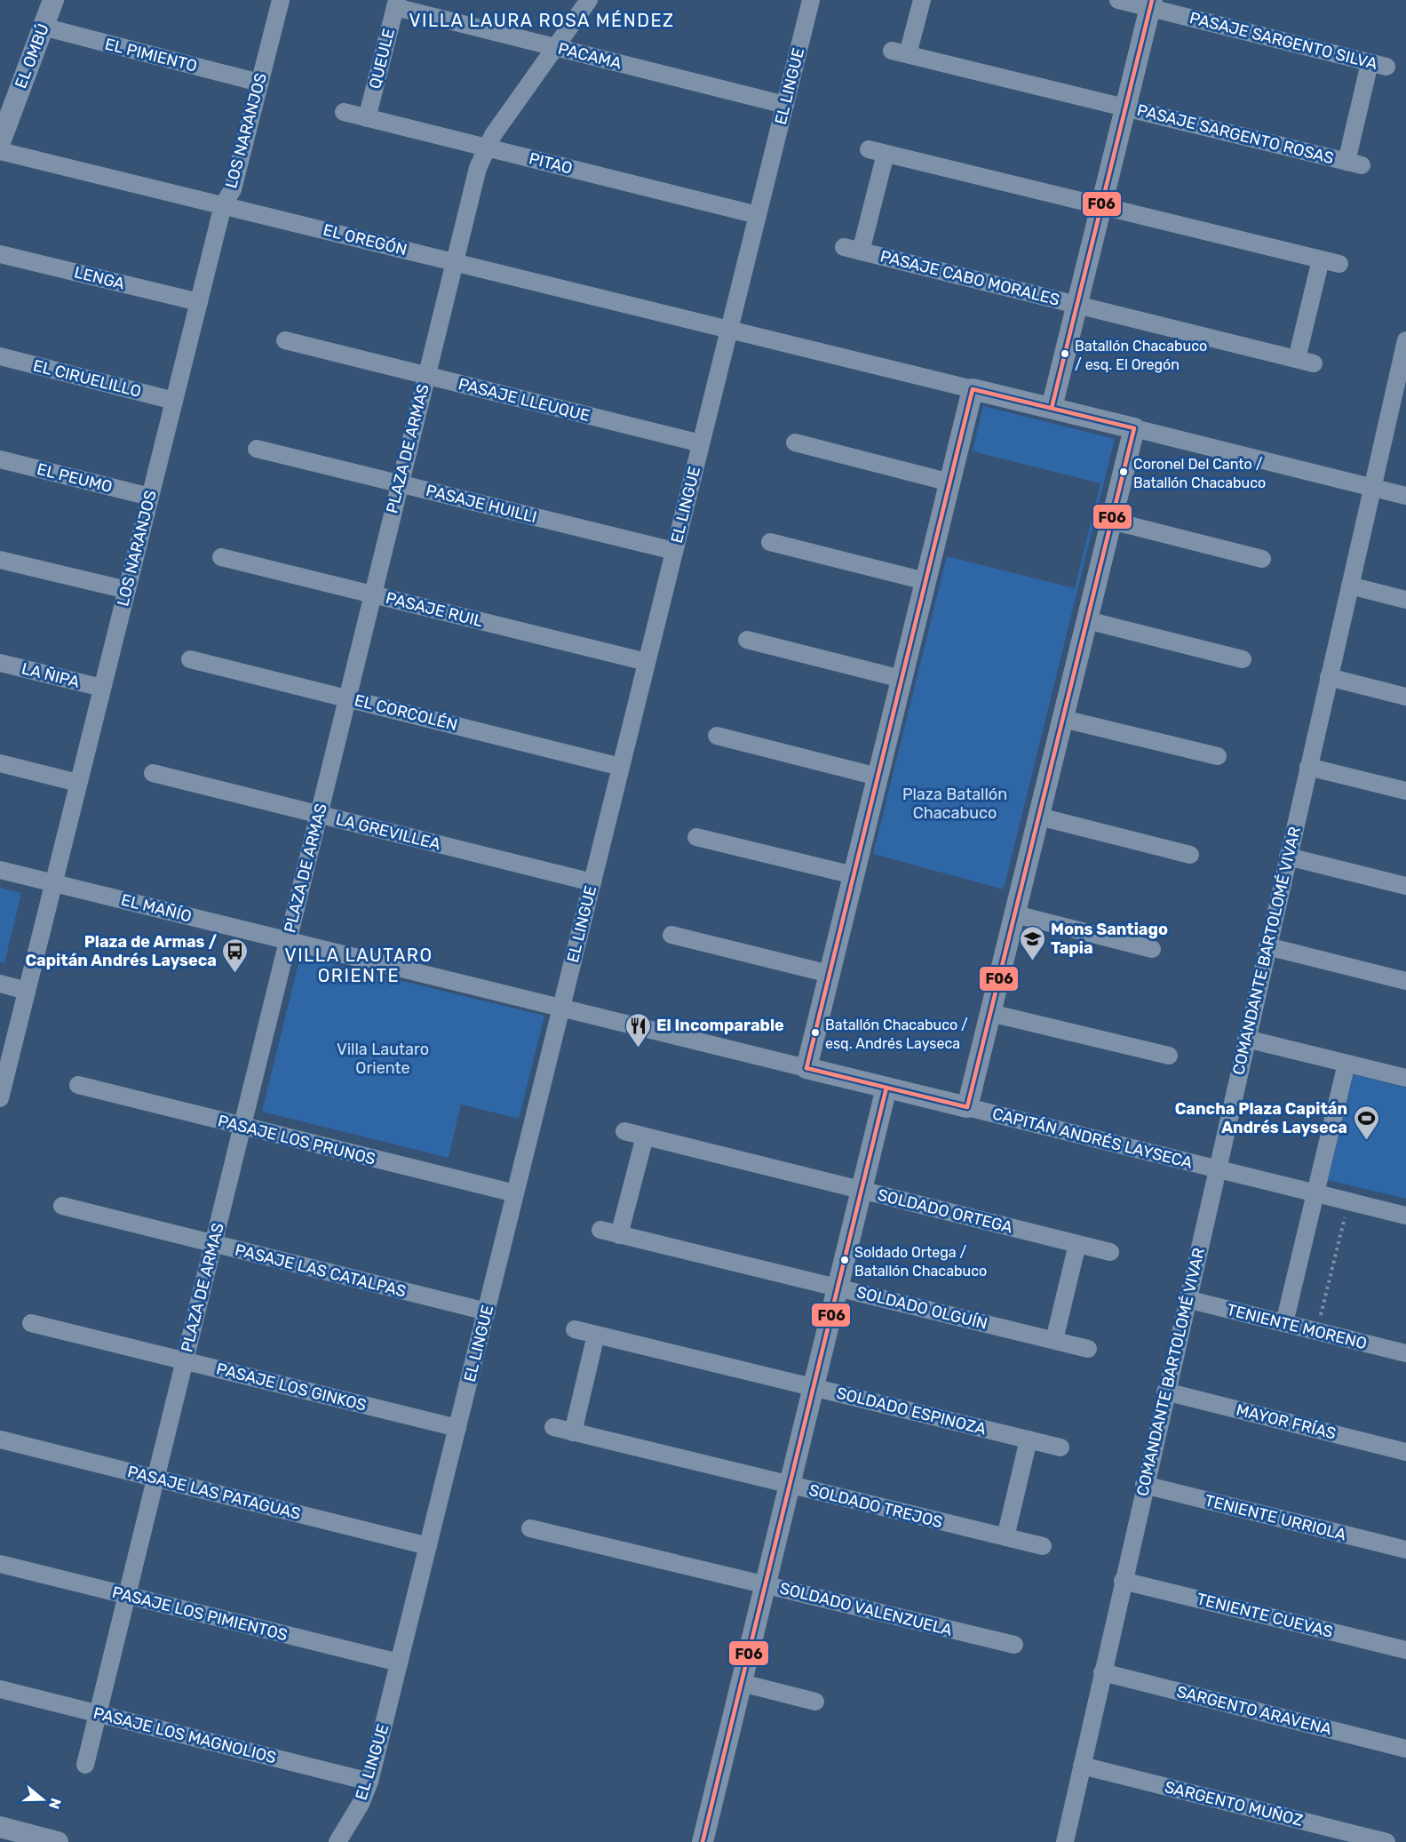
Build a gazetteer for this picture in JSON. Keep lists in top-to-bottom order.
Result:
{
  "streets": {
    "street": [
      "PASAJE SARGENTO SILVA",
      "EL PIMIENTO",
      "EL OMBÚ",
      "PACAMA",
      "QUEULE",
      "EL LINGUE",
      "LOS NARANJOS",
      "PASAJE SARGENTO ROSAS",
      "PITAO",
      "EL OREGÓN",
      "LENGA",
      "PASAJE CABO MORALES",
      "EL CIRUELILLO",
      "PASAJE LLEUQUE",
      "PLAZA DE ARMAS",
      "EL PEUMO",
      "PASAJE HUILLI",
      "PASAJE RUIL",
      "LA ÑIPA",
      "EL CORCOLÉN",
      "LA GREVILLEA",
      "EL MAÑÍO",
      "COMANDANTE BARTOLOMÉ VIVAR",
      "CAPITÁN ANDRÉS LAYSECA",
      "PASAJE LOS PRUNOS",
      "SOLDADO ORTEGA",
      "PASAJE LAS CATALPAS",
      "SOLDADO OLGUÍN",
      "TENIENTE MORENO",
      "PASAJE LOS GINKOS",
      "SOLDADO ESPINOZA",
      "MAYOR FRÍAS",
      "PASAJE LAS PATAGUAS",
      "SOLDADO TREJOS",
      "TENIENTE URRIOLA",
      "SOLDADO VALENZUELA",
      "PASAJE LOS PIMIENTOS",
      "TENIENTE CUEVAS",
      "SARGENTO ARAVENA",
      "PASAJE LOS MAGNOLIOS",
      "SARGENTO MUÑOZ"
    ]
  },
  "crossings": [
    ["PASAJE SARGENTO SILVA", "PASAJE SARGENTO ROSAS"],
    ["EL PIMIENTO", "EL OMBÚ"],
    ["EL PIMIENTO", "LOS NARANJOS"],
    ["PACAMA", "QUEULE"],
    ["PACAMA", "EL LINGUE"],
    ["PACAMA", "PLAZA DE ARMAS"],
    ["QUEULE", "PITAO"],
    ["EL LINGUE", "PITAO"],
    ["EL LINGUE", "EL OREGÓN"],
    ["EL LINGUE", "PASAJE LLEUQUE"],
    ["EL LINGUE", "PASAJE HUILLI"],
    ["EL LINGUE", "PASAJE RUIL"],
    ["EL LINGUE", "EL CORCOLÉN"],
    ["EL LINGUE", "LA GREVILLEA"],
    ["EL LINGUE", "EL MAÑÍO"],
    ["EL LINGUE", "CAPITÁN ANDRÉS LAYSECA"],
    ["EL LINGUE", "PASAJE LOS PRUNOS"],
    ["EL LINGUE", "PASAJE LAS CATALPAS"],
    ["EL LINGUE", "PASAJE LOS GINKOS"],
    ["EL LINGUE", "PASAJE LAS PATAGUAS"],
    ["EL LINGUE", "PASAJE LOS PIMIENTOS"],
    ["EL LINGUE", "PASAJE LOS MAGNOLIOS"],
    ["LOS NARANJOS", "EL OREGÓN"],
    ["LOS NARANJOS", "LENGA"],
    ["LOS NARANJOS", "EL CIRUELILLO"],
    ["LOS NARANJOS", "EL PEUMO"],
    ["LOS NARANJOS", "LA ÑIPA"],
    ["LOS NARANJOS", "EL MAÑÍO"],
    ["PITAO", "PLAZA DE ARMAS"],
    ["EL OREGÓN", "PLAZA DE ARMAS"],
    ["PASAJE LLEUQUE", "PLAZA DE ARMAS"],
    ["PLAZA DE ARMAS", "PASAJE HUILLI"],
    ["PLAZA DE ARMAS", "PASAJE RUIL"],
    ["PLAZA DE ARMAS", "EL CORCOLÉN"],
    ["PLAZA DE ARMAS", "LA GREVILLEA"],
    ["PLAZA DE ARMAS", "EL MAÑÍO"],
    ["PLAZA DE ARMAS", "PASAJE LOS PRUNOS"],
    ["PLAZA DE ARMAS", "PASAJE LAS CATALPAS"],
    ["PLAZA DE ARMAS", "PASAJE LOS GINKOS"],
    ["PLAZA DE ARMAS", "PASAJE LAS PATAGUAS"],
    ["PLAZA DE ARMAS", "PASAJE LOS PIMIENTOS"],
    ["PLAZA DE ARMAS", "PASAJE LOS MAGNOLIOS"],
    ["EL MAÑÍO", "CAPITÁN ANDRÉS LAYSECA"],
    ["COMANDANTE BARTOLOMÉ VIVAR", "CAPITÁN ANDRÉS LAYSECA"],
    ["COMANDANTE BARTOLOMÉ VIVAR", "TENIENTE MORENO"],
    ["COMANDANTE BARTOLOMÉ VIVAR", "MAYOR FRÍAS"],
    ["COMANDANTE BARTOLOMÉ VIVAR", "TENIENTE URRIOLA"],
    ["COMANDANTE BARTOLOMÉ VIVAR", "TENIENTE CUEVAS"],
    ["COMANDANTE BARTOLOMÉ VIVAR", "SARGENTO ARAVENA"],
    ["COMANDANTE BARTOLOMÉ VIVAR", "SARGENTO MUÑOZ"]
  ],
  "districts": ["VILLA LAURA ROSA MÉNDEZ", "VILLA LAUTARO ORIENTE"],
  "parks": ["Plaza Batallón Chacabuco", "Villa Lautaro Oriente"],
  "places": {
    "other": [
      "Batallón Chacabuco / esq. El Oregón",
      "Coronel Del Canto / Batallón Chacabuco",
      "Batallón Chacabuco / esq. Andrés Layseca",
      "Soldado Ortega / Batallón Chacabuco"
    ],
    "school or university": ["Mons Santiago Tapia"],
    "bus stop": ["Plaza de Armas / Capitán Andrés Layseca"],
    "restaurant": ["El Incomparable"],
    "sports": ["Cancha Plaza Capitán Andrés Layseca"]
  },
  "lines": ["transit line F06"],
  "north": "right"
}
